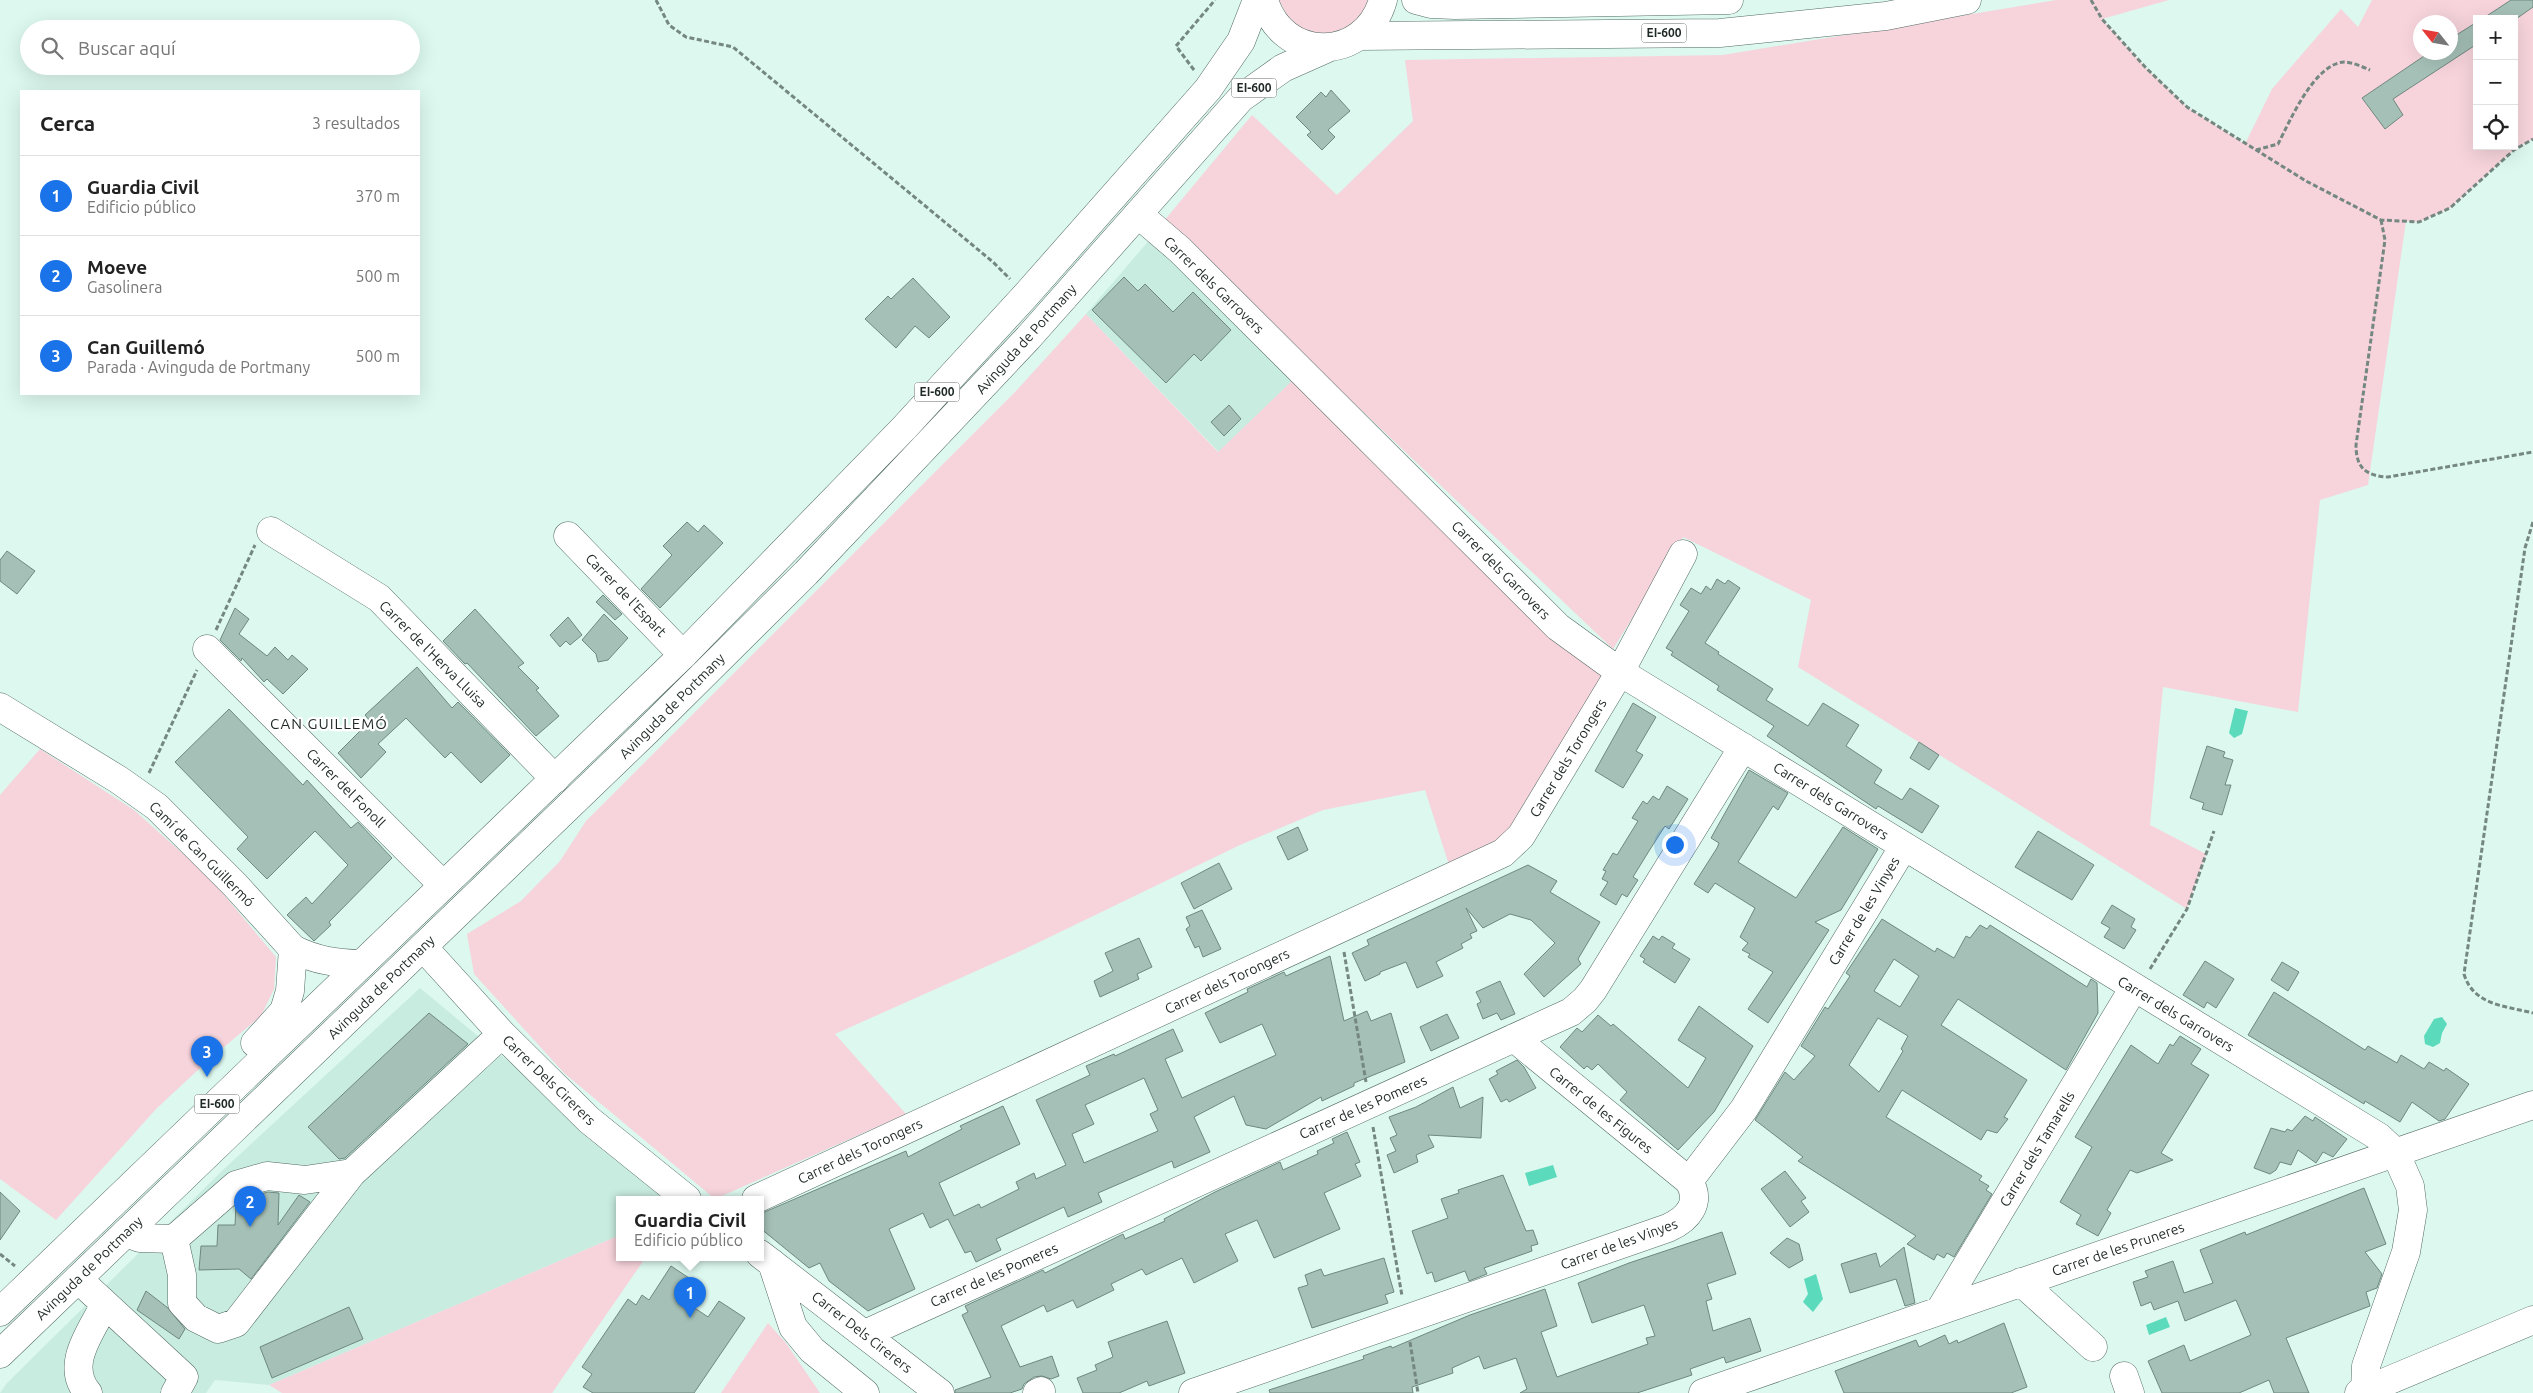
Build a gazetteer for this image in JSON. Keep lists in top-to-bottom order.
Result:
{
  "streets": {
    "street": [
      "EI-600",
      "Carrer dels Garrovers",
      "Avinguda de Portmany",
      "Carrer de l'Espart",
      "Carrer de l'Herva Lluisa",
      "Carrer dels Torongers",
      "Carrer del Fonoll",
      "Camí de Can Guillermó",
      "Carrer de les Vinyes",
      "Carrer Dels Cirerers",
      "Carrer de les Pomeres",
      "Carrer de les Figures",
      "Carrer dels Tamarells",
      "Carrer de les Pruneres"
    ]
  },
  "crossings": [
    ["EI-600", "Avinguda de Portmany"],
    ["Carrer dels Garrovers", "Avinguda de Portmany"],
    ["Carrer dels Garrovers", "Carrer dels Torongers"],
    ["Carrer dels Garrovers", "Carrer de les Vinyes"],
    ["Carrer dels Garrovers", "Carrer de les Pomeres"],
    ["Carrer dels Garrovers", "Carrer dels Tamarells"],
    ["Carrer dels Garrovers", "Carrer de les Pruneres"],
    ["Avinguda de Portmany", "Carrer de l'Espart"],
    ["Avinguda de Portmany", "Carrer de l'Herva Lluisa"],
    ["Avinguda de Portmany", "Carrer del Fonoll"],
    ["Avinguda de Portmany", "Carrer Dels Cirerers"],
    ["Carrer de les Vinyes", "Carrer de les Figures"],
    ["Carrer Dels Cirerers", "Carrer de les Pomeres"],
    ["Carrer de les Pomeres", "Carrer de les Figures"],
    ["Carrer dels Tamarells", "Carrer de les Pruneres"]
  ],
  "districts": ["CAN GUILLEMÓ"],
  "north": "top left",
  "page": {
    "map_buttons": ["+", "−"],
    "search": "Buscar aquí",
    "heading": ["Cerca", "3 resultados"],
    "list": [
      {
        "mark": "1",
        "name": "Guardia Civil",
        "note": "Edificio público",
        "value": "370 m"
      },
      {
        "mark": "2",
        "name": "Moeve",
        "note": "Gasolinera",
        "value": "500 m"
      },
      {
        "mark": "3",
        "name": "Can Guillemó",
        "note": "Parada · Avinguda de Portmany",
        "value": "500 m"
      }
    ],
    "pins": ["3", "2", "1"],
    "popup": ["Guardia Civil", "Edificio público"]
  }
}
